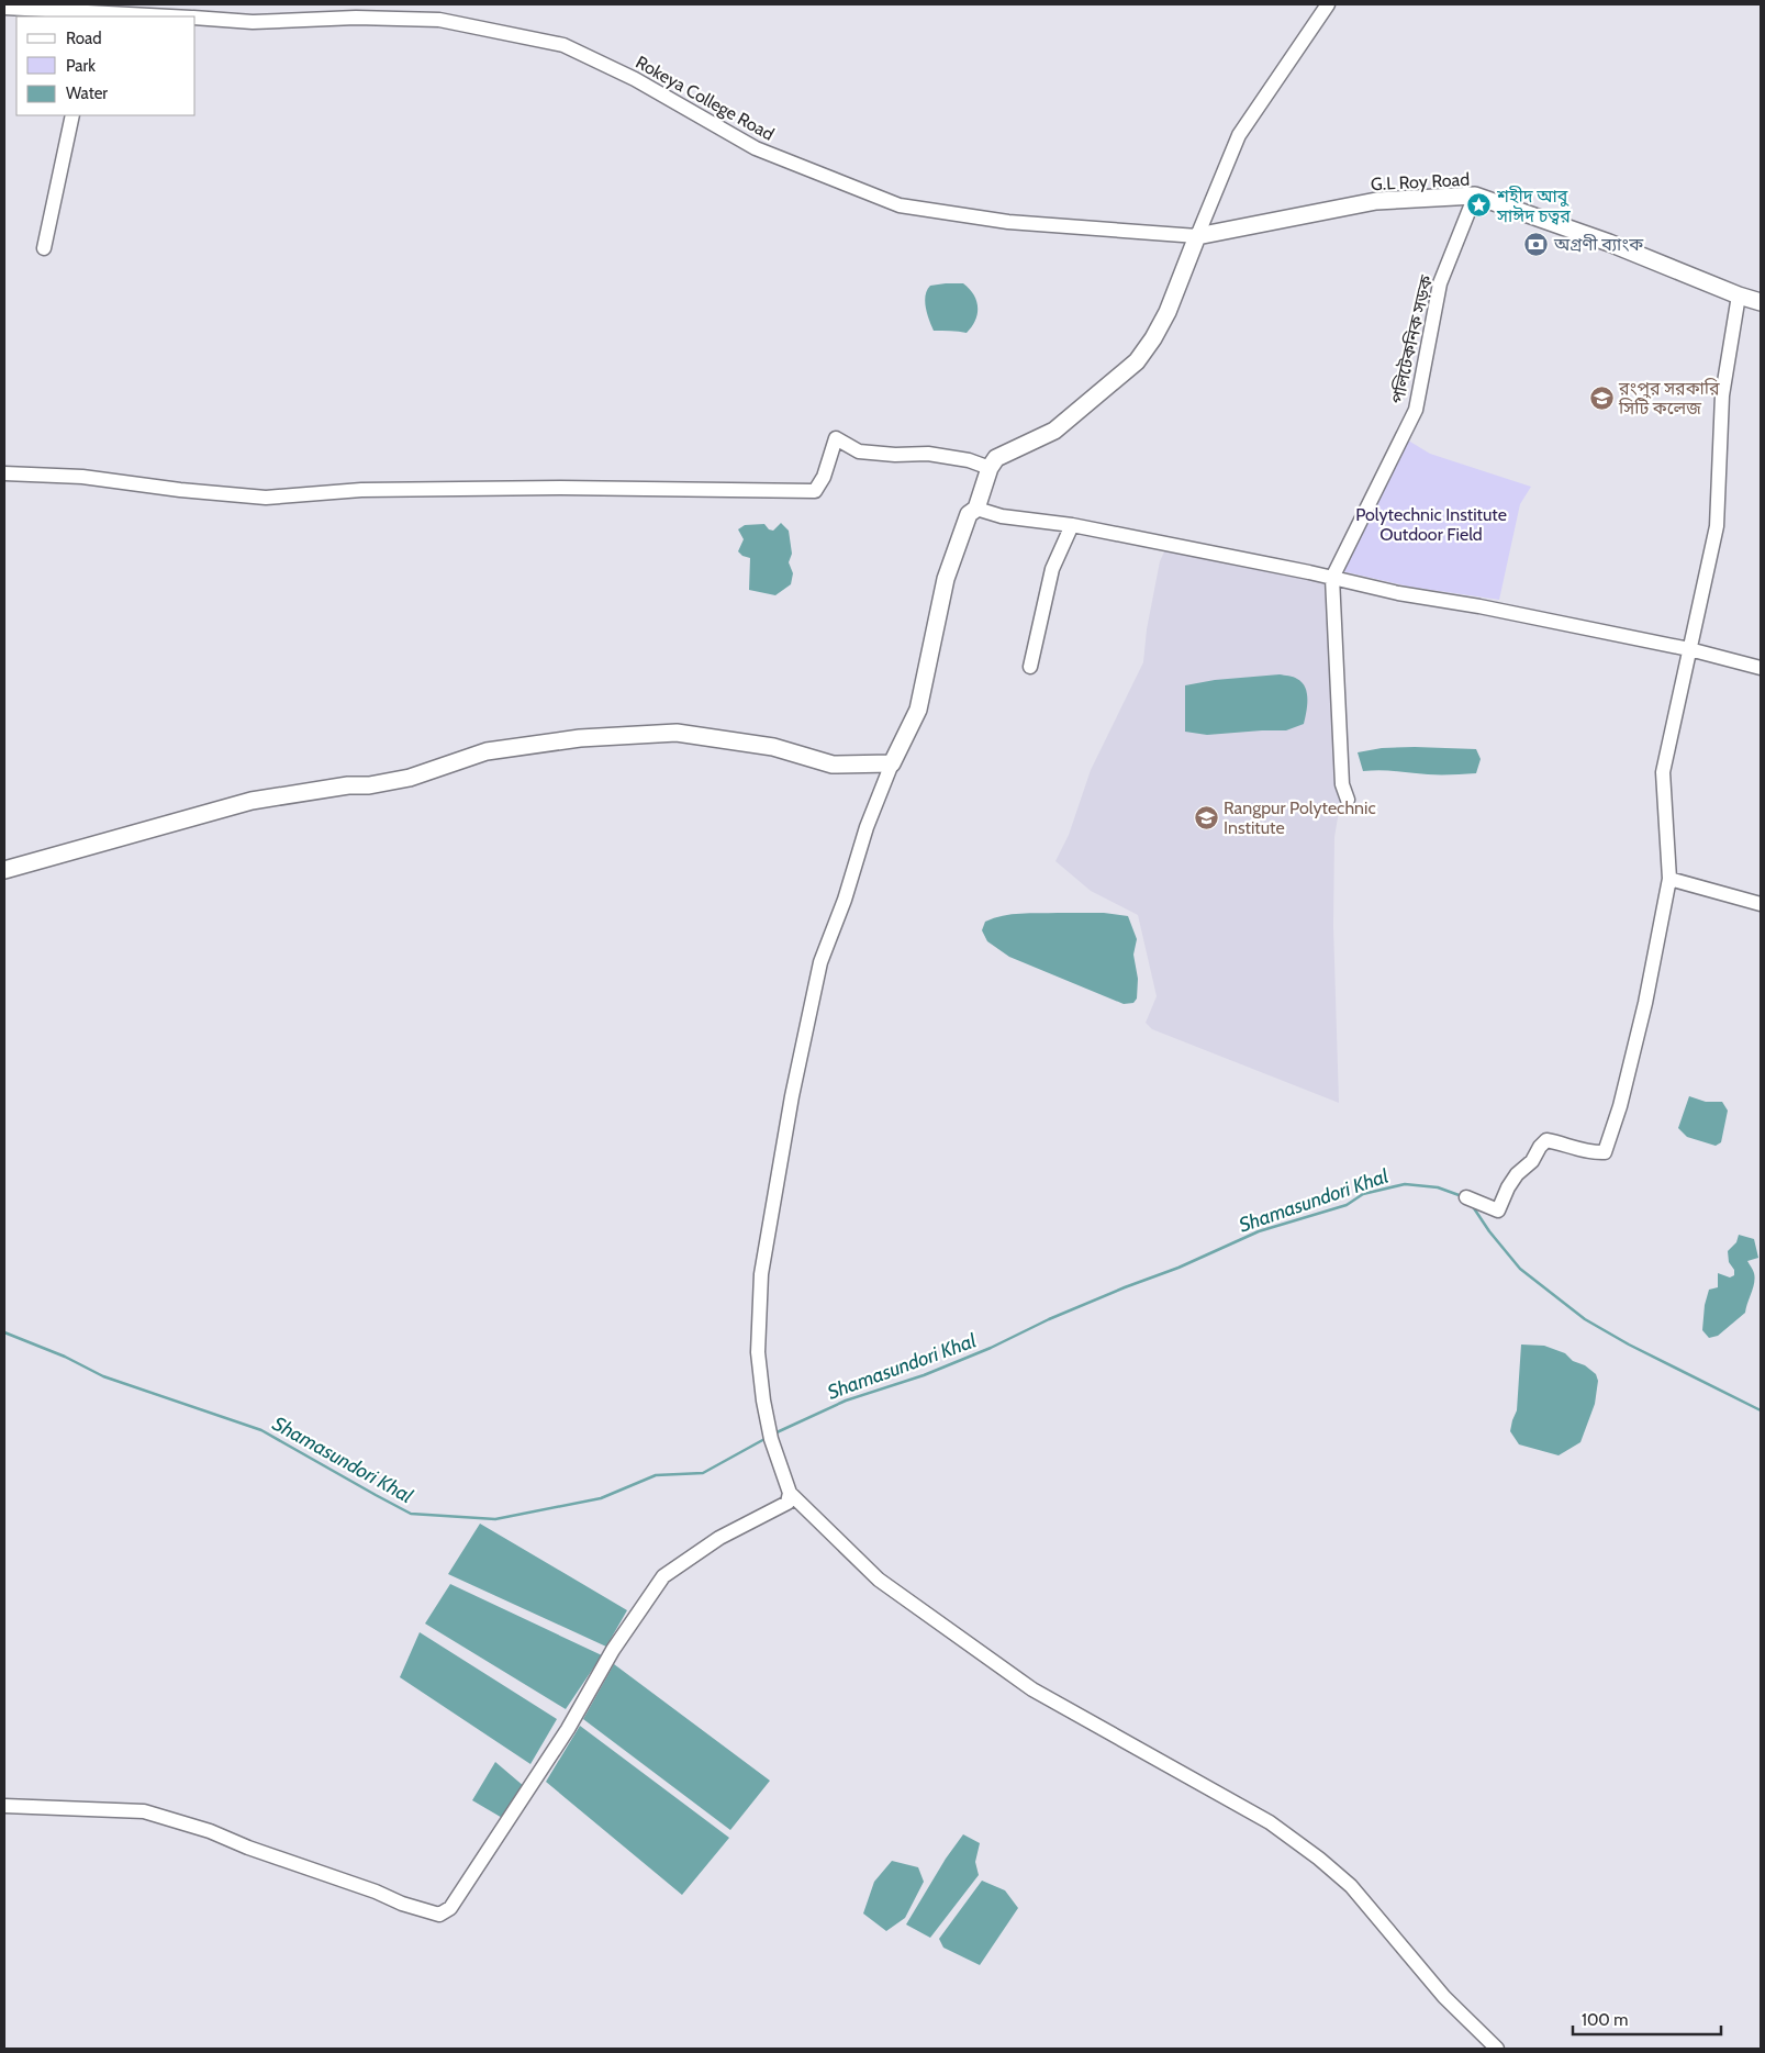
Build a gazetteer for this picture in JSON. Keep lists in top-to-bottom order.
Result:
{
  "streets": {
    "main road": ["G.L Roy Road"],
    "street": ["Rokeya College Road", "পলিটেকনিক সড়ক"]
  },
  "crossings": [
    ["Rokeya College Road", "G.L Roy Road"],
    ["G.L Roy Road", "পলিটেকনিক সড়ক"]
  ],
  "water": ["Shamasundori Khal"],
  "parks": ["Polytechnic Institute Outdoor Field"],
  "places": {
    "place": ["শহীদ আবু সাঈদ চত্বর"],
    "bank": ["অগ্রণী ব্যাংক"],
    "school or university": ["রংপুর সরকারি সিটি কলেজ", "Rangpur Polytechnic Institute"]
  },
  "legend": ["Road", "Park", "Water"],
  "scale_bar": "100 m"
}
